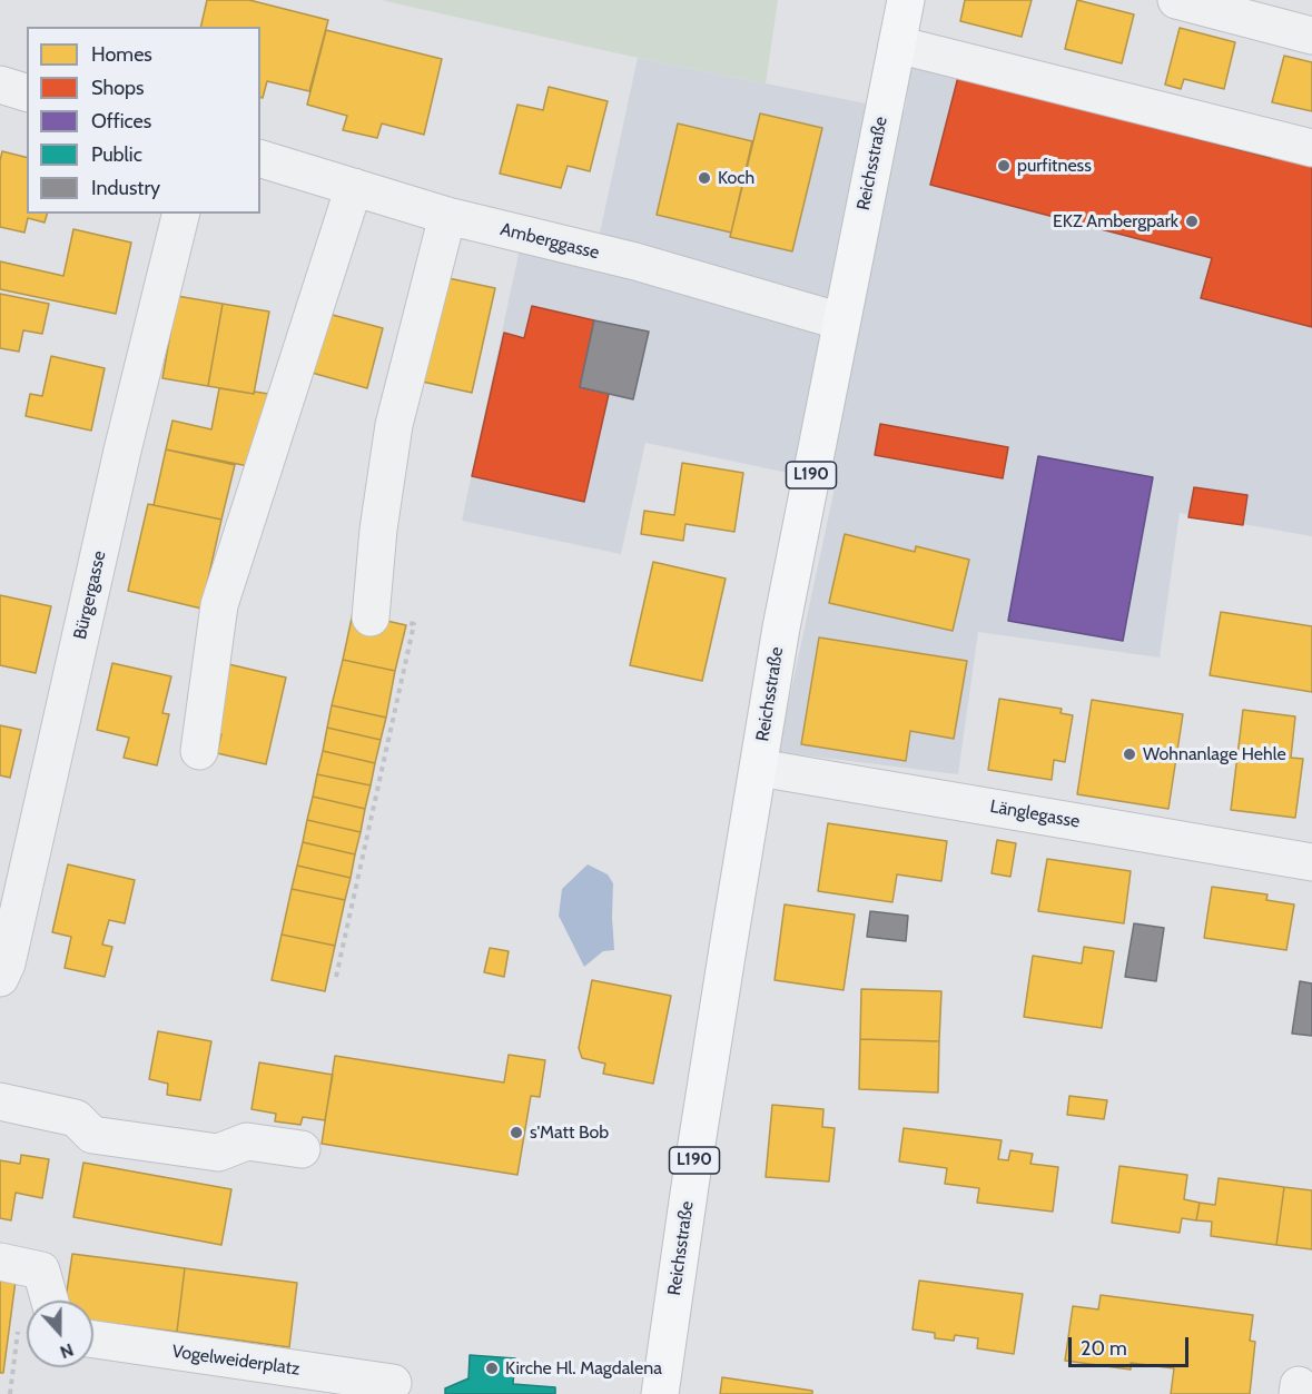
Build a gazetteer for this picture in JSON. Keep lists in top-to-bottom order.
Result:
{
  "streets": {
    "main road": ["Reichsstraße", "L190"],
    "street": [
      "Amberggasse",
      "Bürgergasse",
      "Länglegasse",
      "Vogelweiderplatz"
    ]
  },
  "crossings": [
    ["Reichsstraße", "Amberggasse"],
    ["Reichsstraße", "Länglegasse"]
  ],
  "places": [
    "purfitness",
    "Koch",
    "EKZ Ambergpark",
    "Wohnanlage Hehle",
    "s'Matt Bob",
    "Kirche Hl. Magdalena"
  ],
  "legend": [
    "Homes",
    "Shops",
    "Offices",
    "Public",
    "Industry"
  ],
  "scale_bar": "20 m",
  "north": "bottom"
}
